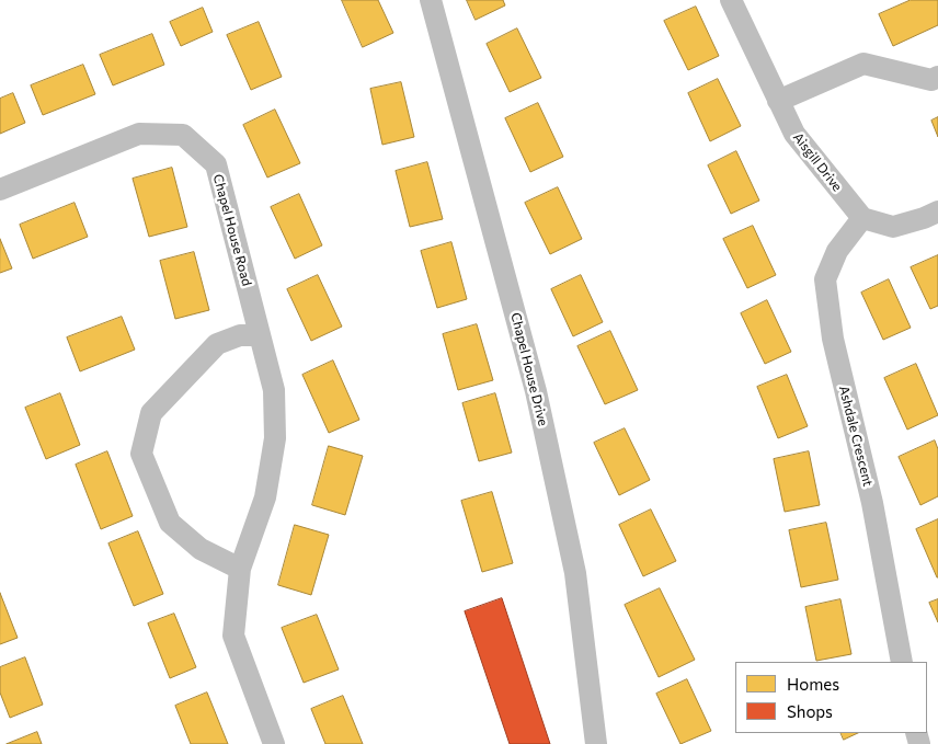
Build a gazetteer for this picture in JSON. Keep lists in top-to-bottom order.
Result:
{
  "streets": {
    "street": [
      "Aisgill Drive",
      "Chapel House Road",
      "Chapel House Drive",
      "Ashdale Crescent"
    ]
  },
  "crossings": [
    ["Aisgill Drive", "Ashdale Crescent"]
  ],
  "legend": ["Homes", "Shops"]
}
